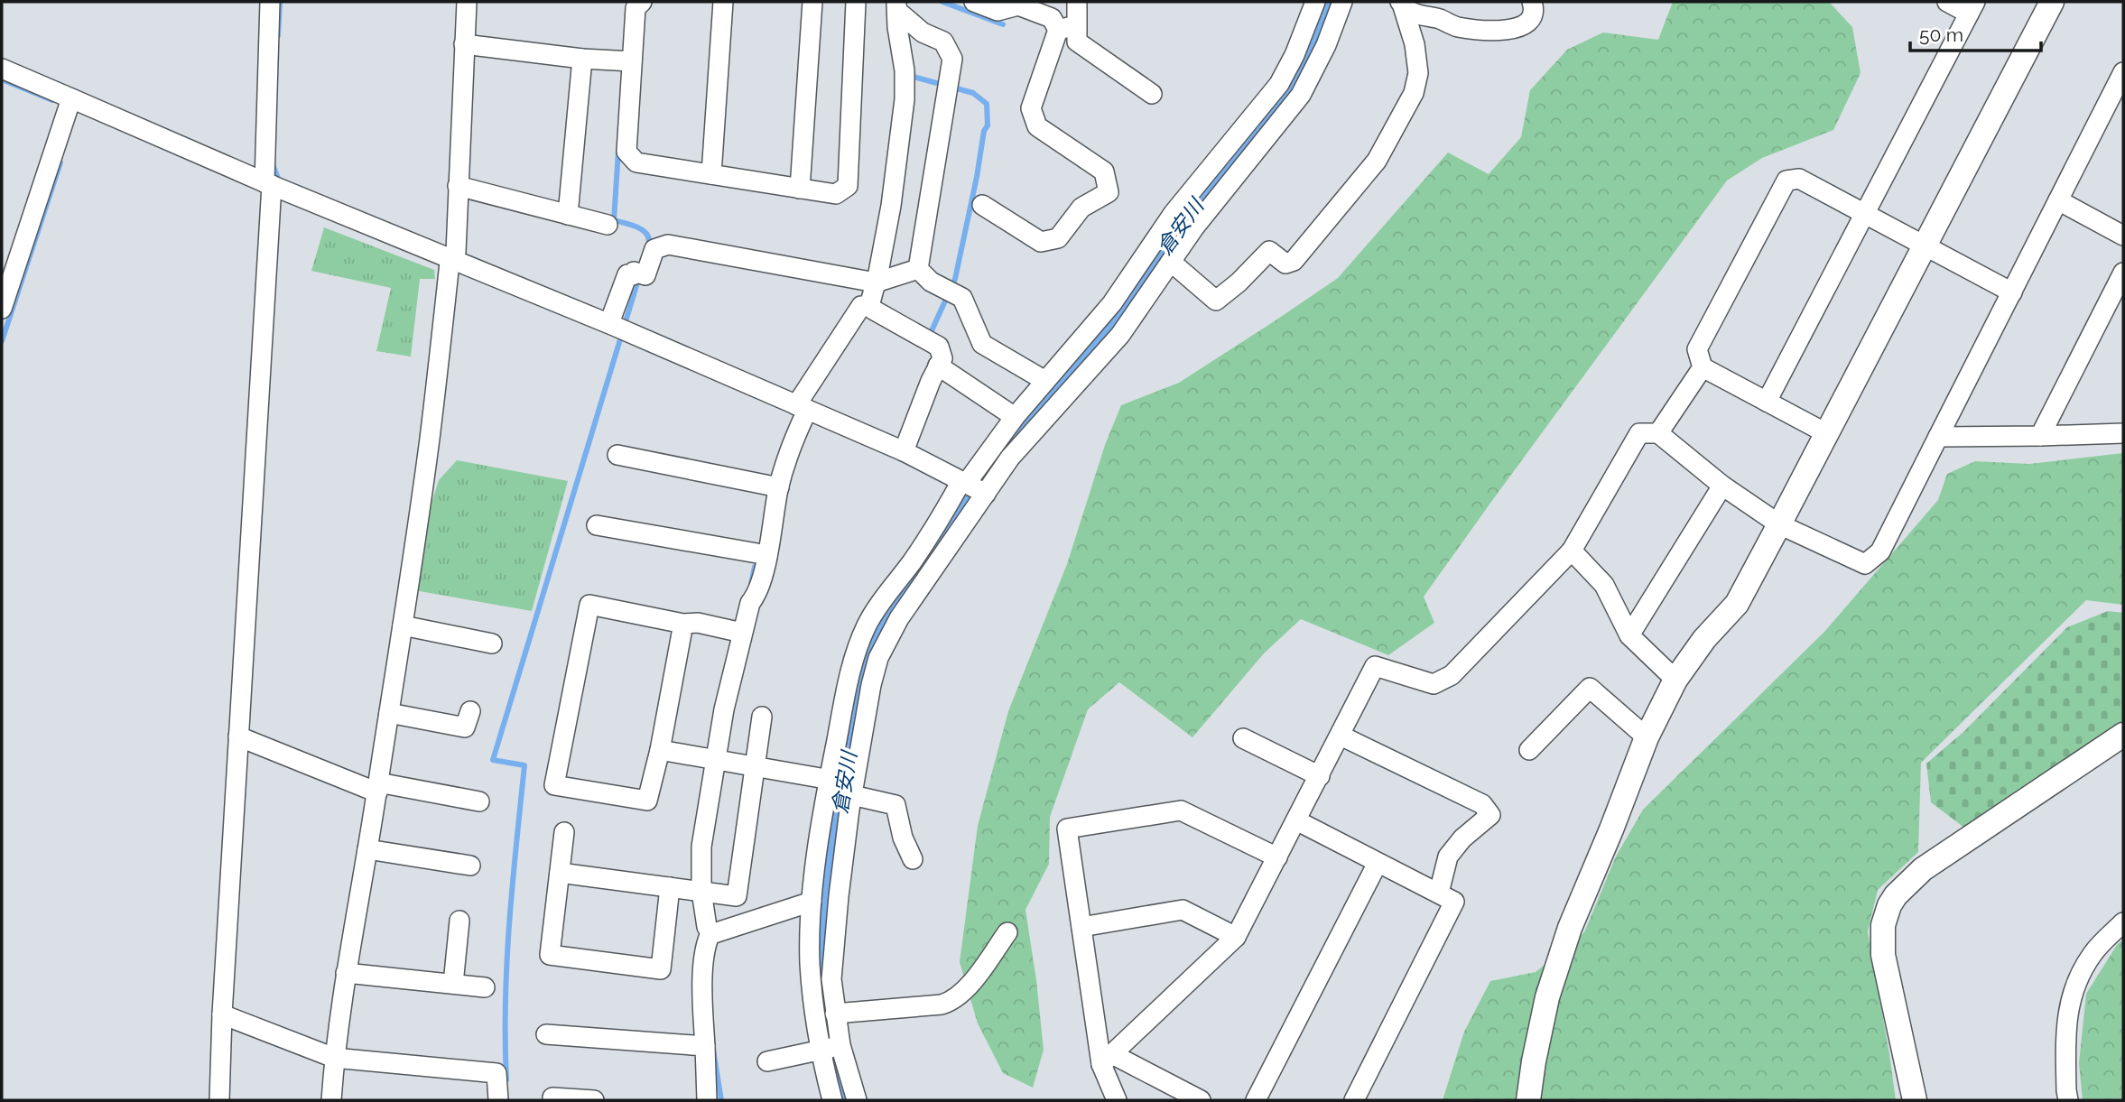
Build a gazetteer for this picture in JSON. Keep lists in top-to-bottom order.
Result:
{
  "water": ["倉安川"],
  "scale_bar": "50 m"
}
